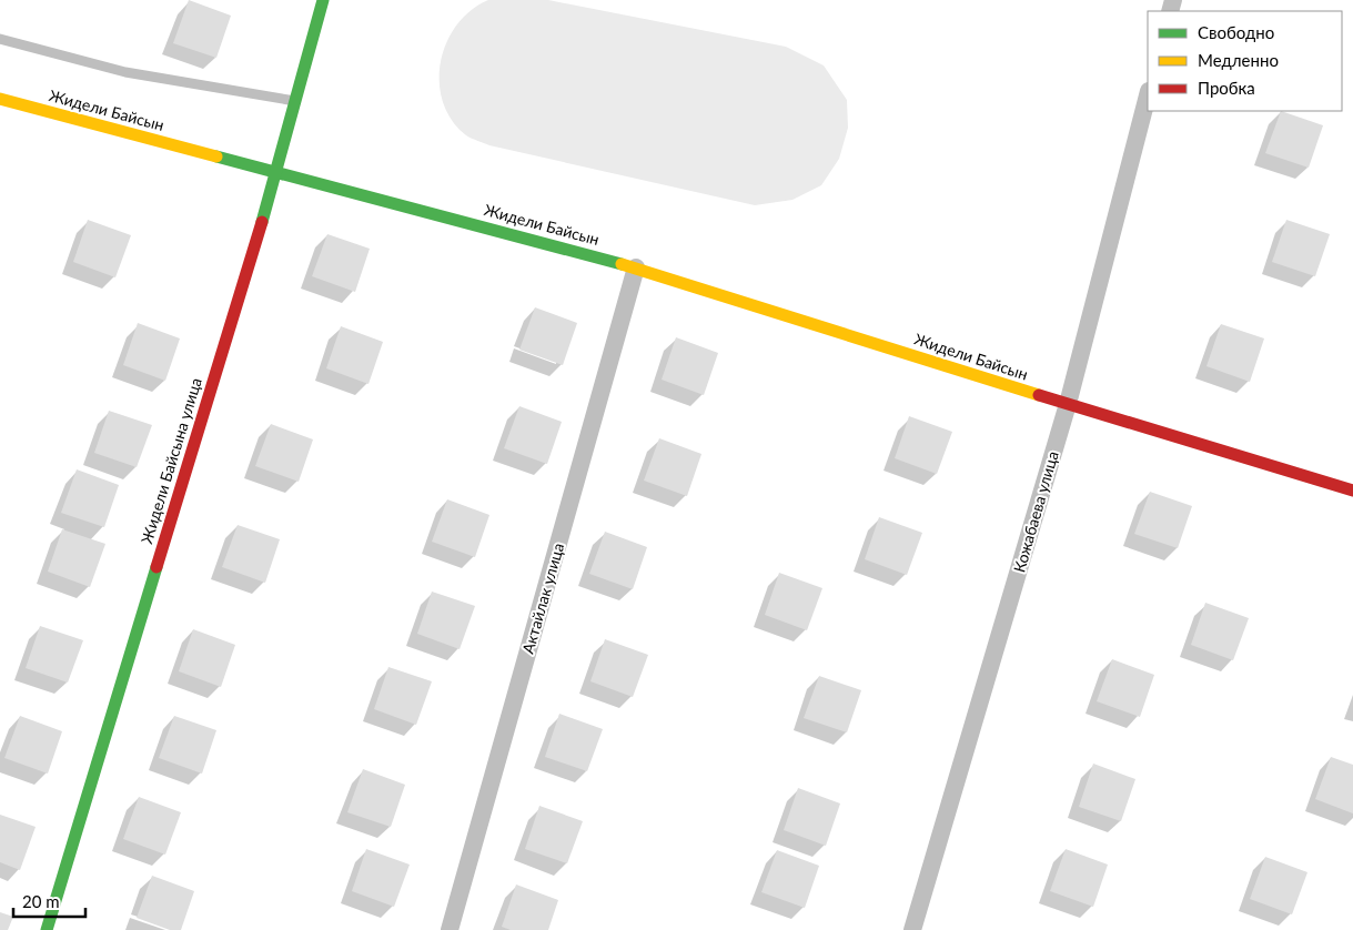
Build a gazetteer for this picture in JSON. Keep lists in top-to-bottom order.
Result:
{
  "streets": {
    "street": [
      "Жидели Байсын",
      "Жидели Байсына улица",
      "Кожабаева улица",
      "Актайлак улица"
    ]
  },
  "crossings": [
    ["Жидели Байсын", "Жидели Байсына улица"],
    ["Жидели Байсын", "Кожабаева улица"],
    ["Жидели Байсын", "Актайлак улица"]
  ],
  "legend": ["Свободно", "Медленно", "Пробка"],
  "scale_bar": "20 m"
}
